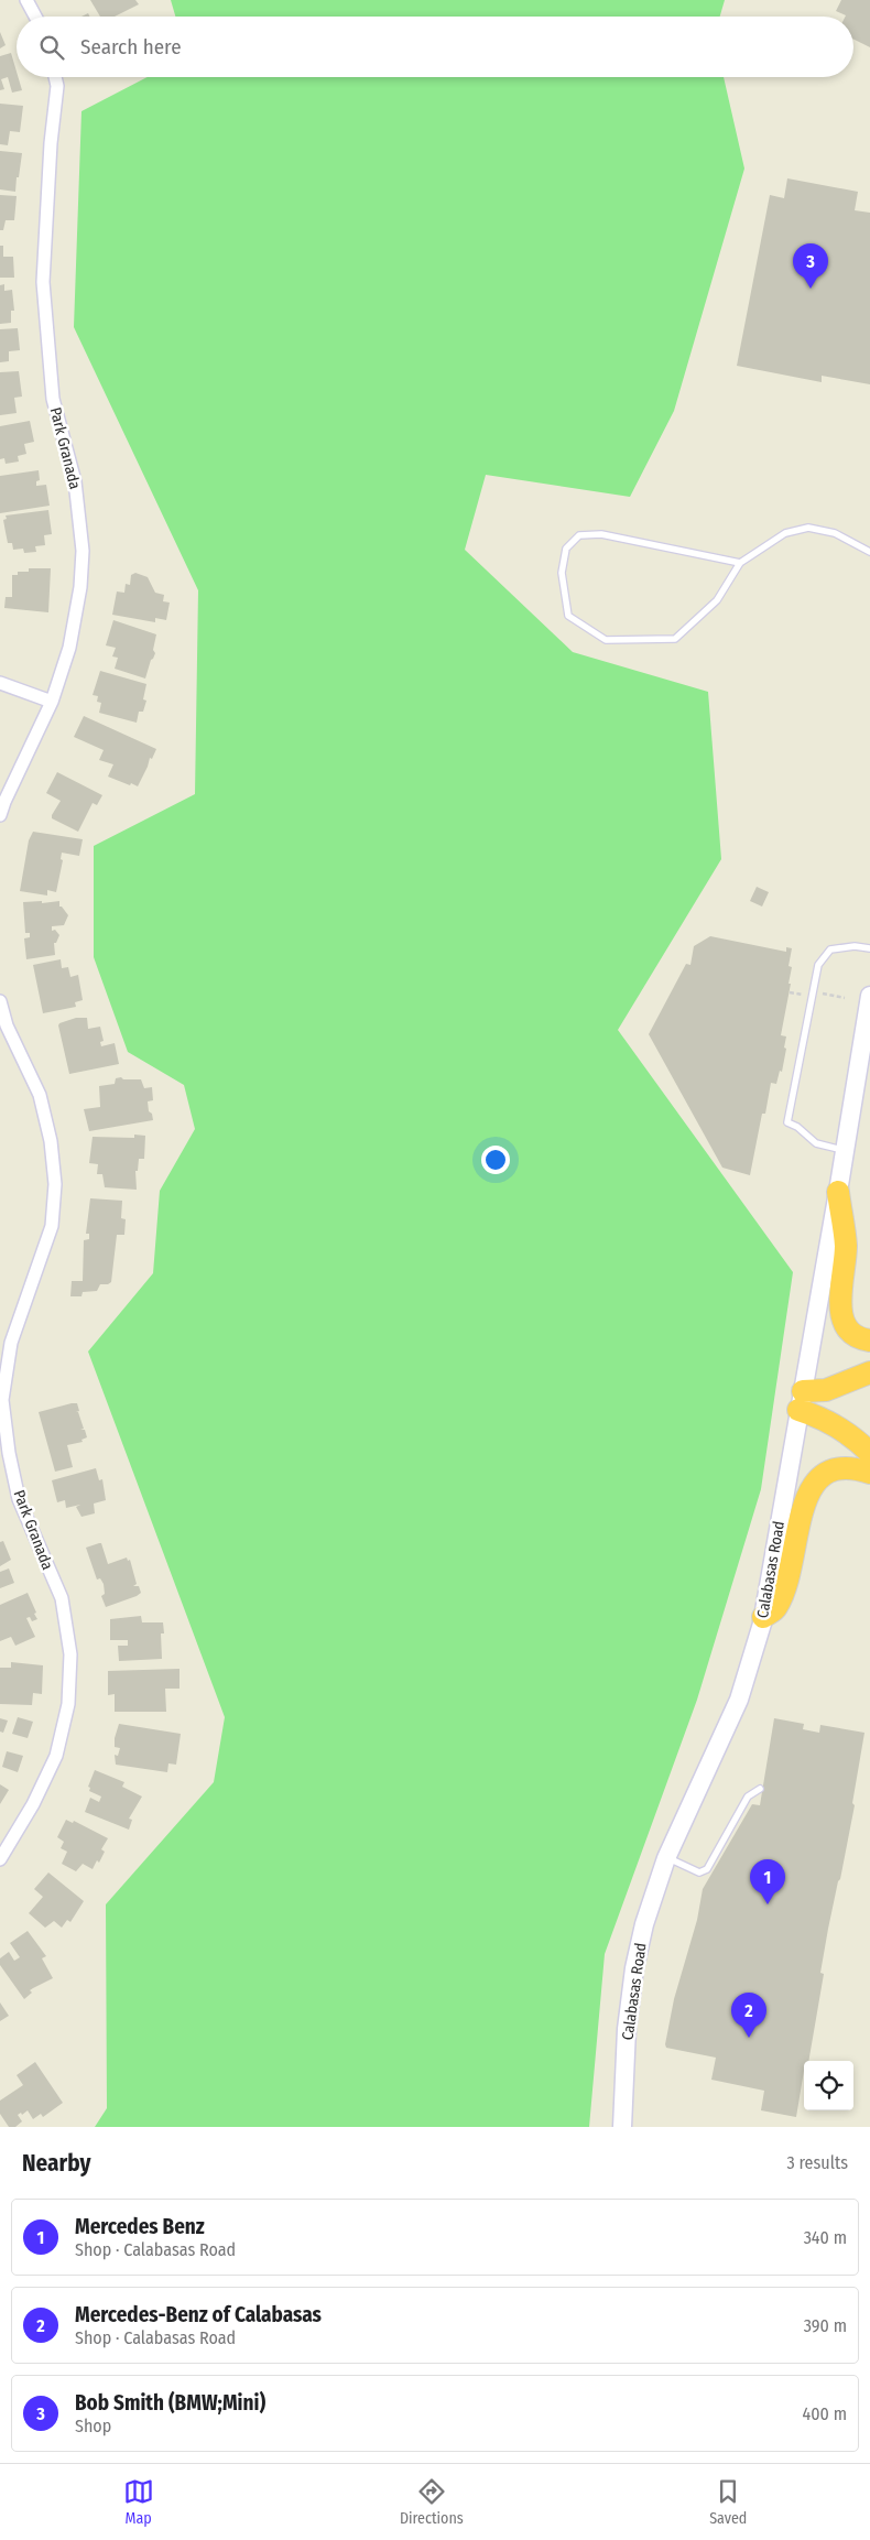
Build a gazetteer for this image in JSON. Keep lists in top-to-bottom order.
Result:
{
  "streets": {
    "main road": ["Calabasas Road"],
    "street": ["Park Granada"]
  },
  "page": {
    "search": "Search here",
    "pins": ["3", "1", "2"],
    "heading": ["Nearby", "3 results"],
    "list": [
      {
        "mark": "1",
        "name": "Mercedes Benz",
        "note": "Shop · Calabasas Road",
        "value": "340 m"
      },
      {
        "mark": "2",
        "name": "Mercedes-Benz of Calabasas",
        "note": "Shop · Calabasas Road",
        "value": "390 m"
      },
      {
        "mark": "3",
        "name": "Bob Smith (BMW;Mini)",
        "note": "Shop",
        "value": "400 m"
      }
    ],
    "nav": ["Map", "Directions", "Saved"]
  }
}
